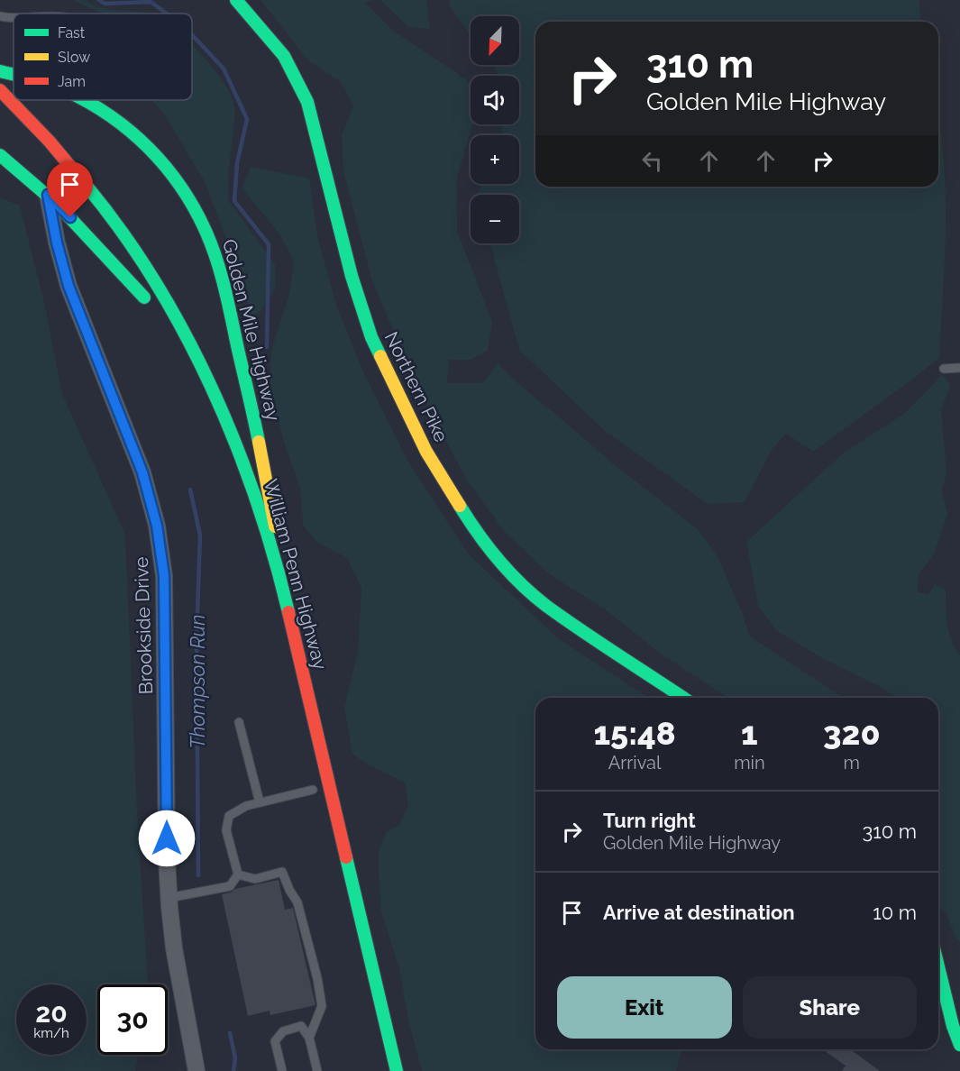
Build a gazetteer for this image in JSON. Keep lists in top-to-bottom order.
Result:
{
  "streets": {
    "main road": ["Golden Mile Highway", "Northern Pike", "William Penn Highway"],
    "street": ["Brookside Drive"]
  },
  "crossings": [
    ["Golden Mile Highway", "William Penn Highway"]
  ],
  "water": ["Thompson Run"],
  "legend": ["Fast", "Slow", "Jam"],
  "north": "bottom left",
  "page": {
    "map_buttons": ["+", "−"],
    "turn": ["310 m", "Golden Mile Highway"],
    "eta": [
      "15:48",
      "Arrival",
      "1",
      "min",
      "320",
      "m"
    ],
    "list": [
      {
        "name": "Turn right",
        "note": "Golden Mile Highway",
        "value": "310 m"
      },
      {
        "name": "Arrive at destination",
        "value": "10 m"
      }
    ],
    "buttons": ["Exit", "Share"],
    "speed": "20 km/h",
    "limit": "30"
  }
}
